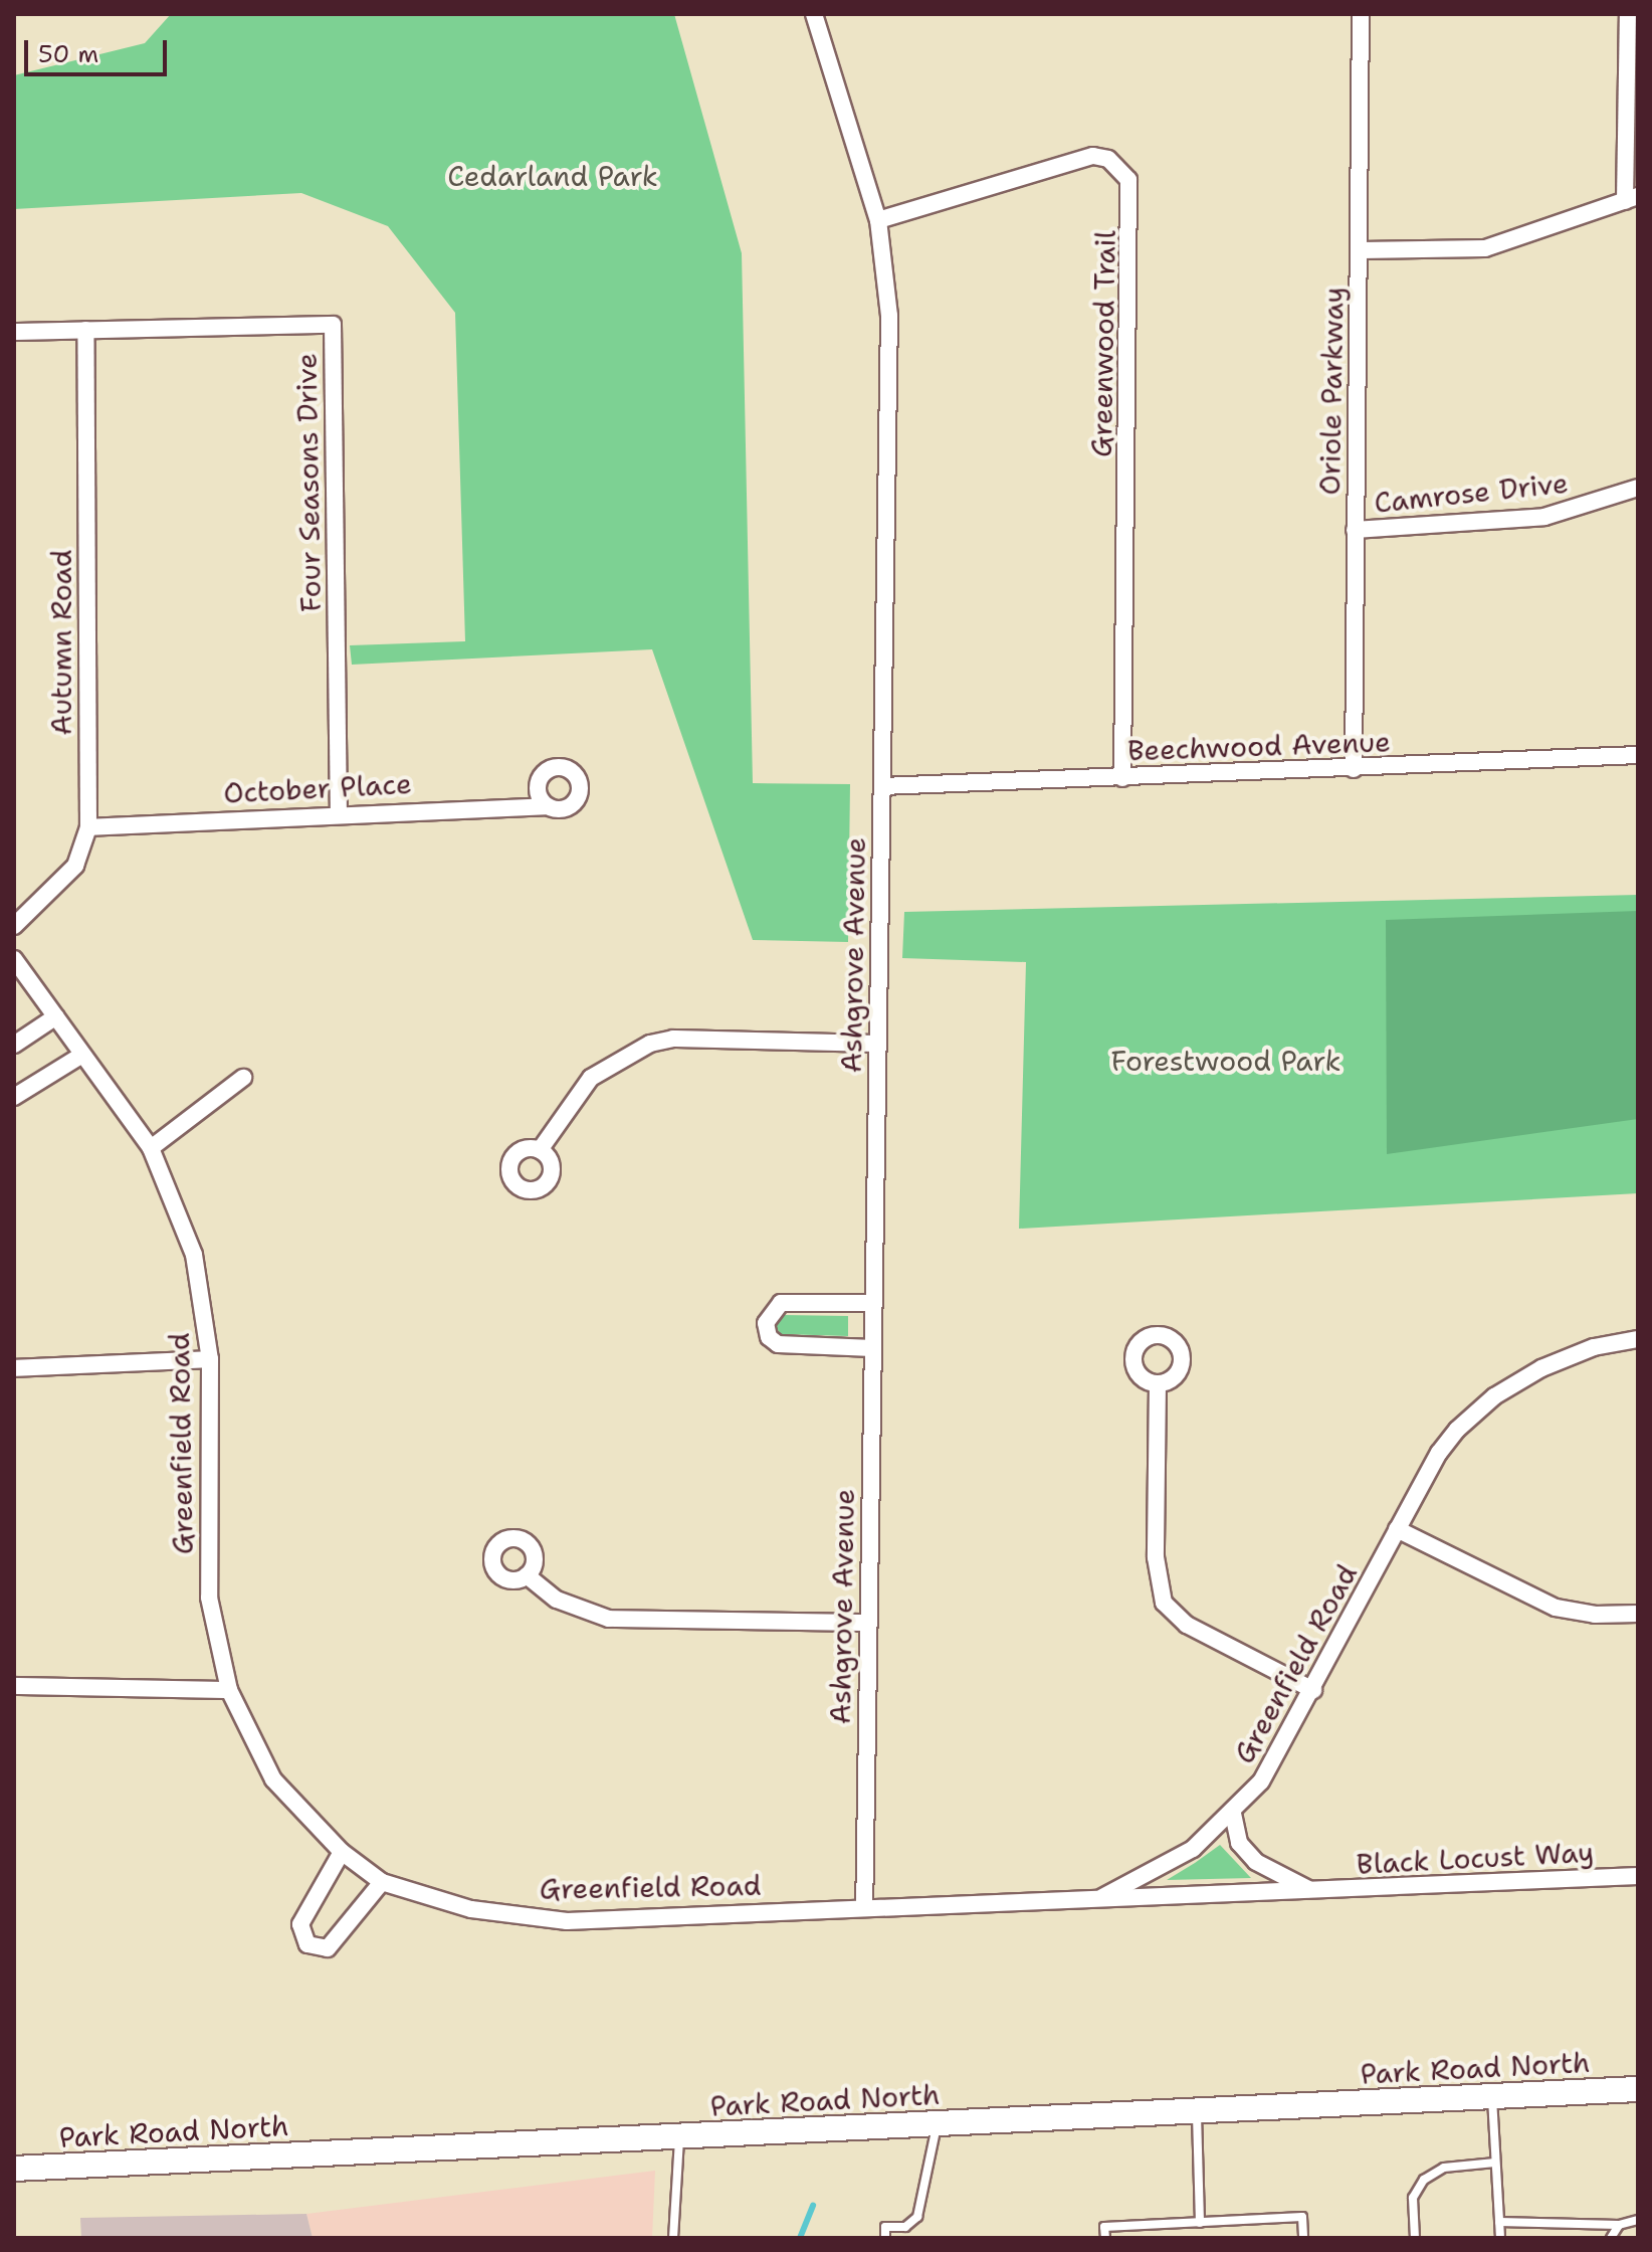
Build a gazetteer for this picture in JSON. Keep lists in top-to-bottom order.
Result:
{
  "streets": {
    "main road": ["Park Road North"],
    "street": [
      "Greenwood Trail",
      "Oriole Parkway",
      "Four Seasons Drive",
      "Camrose Drive",
      "Autumn Road",
      "Beechwood Avenue",
      "October Place",
      "Ashgrove Avenue",
      "Greenfield Road",
      "Black Locust Way"
    ]
  },
  "crossings": [
    ["Greenwood Trail", "Beechwood Avenue"],
    ["Greenwood Trail", "Ashgrove Avenue"],
    ["Oriole Parkway", "Camrose Drive"],
    ["Oriole Parkway", "Beechwood Avenue"],
    ["Four Seasons Drive", "Autumn Road"],
    ["Four Seasons Drive", "October Place"],
    ["Autumn Road", "October Place"],
    ["Beechwood Avenue", "Ashgrove Avenue"],
    ["Ashgrove Avenue", "Greenfield Road"],
    ["Greenfield Road", "Black Locust Way"]
  ],
  "parks": ["Cedarland Park", "Forestwood Park"],
  "scale_bar": "50 m"
}
